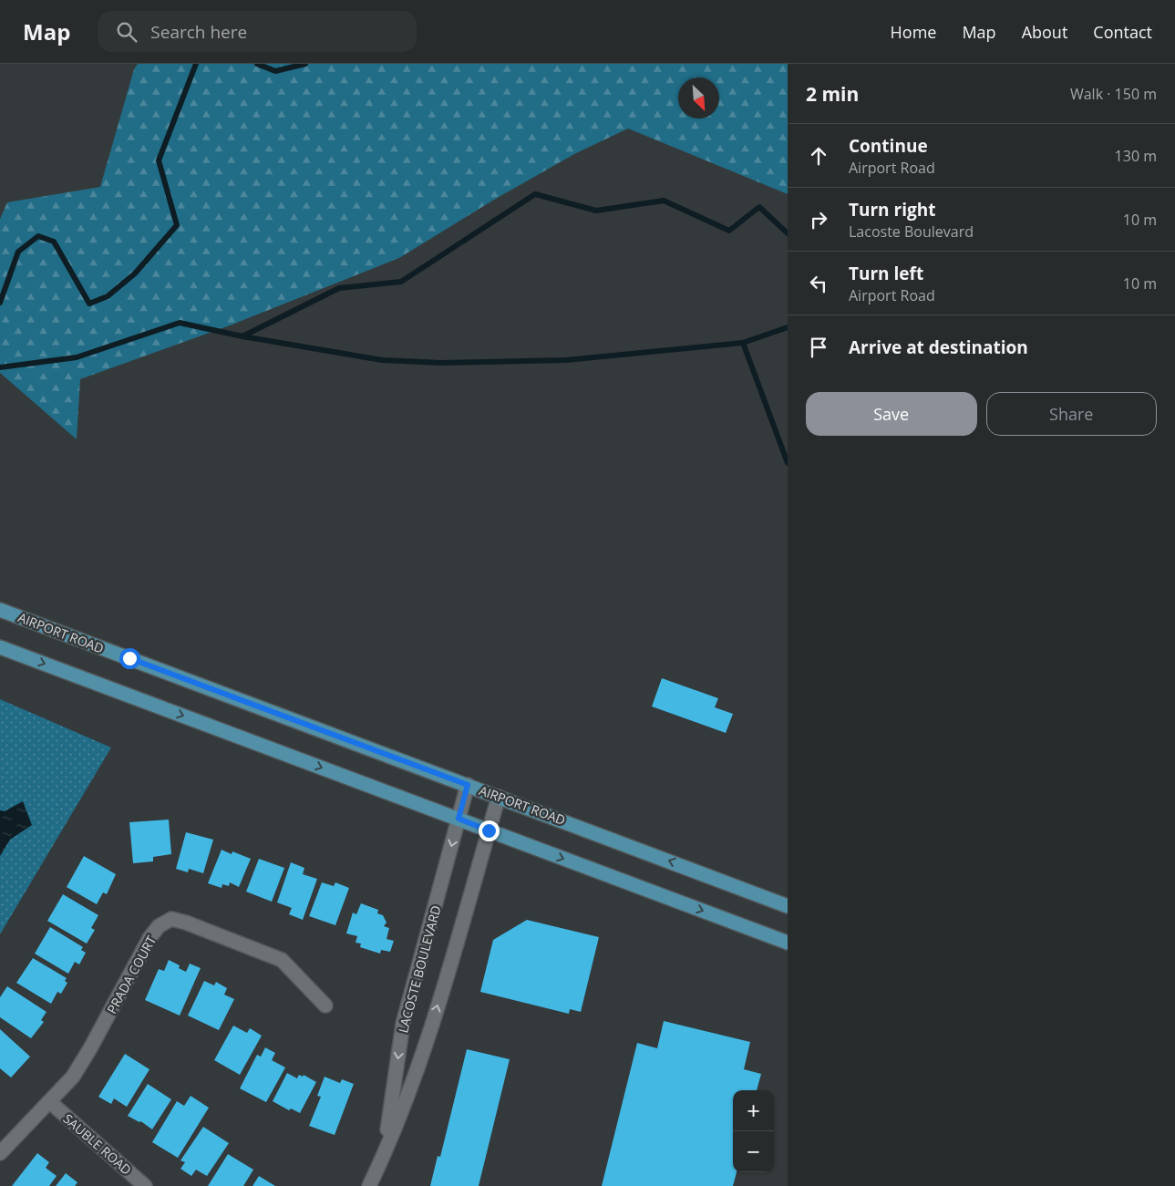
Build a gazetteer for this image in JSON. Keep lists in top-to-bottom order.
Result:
{
  "streets": {
    "main road": ["AIRPORT ROAD"],
    "street": ["LACOSTE BOULEVARD", "PRADA COURT", "SAUBLE ROAD"]
  },
  "crossings": [
    ["AIRPORT ROAD", "LACOSTE BOULEVARD"],
    ["PRADA COURT", "SAUBLE ROAD"]
  ],
  "north": "bottom right",
  "page": {
    "header": "Map",
    "search": "Search here",
    "nav": [
      "Home",
      "Map",
      "About",
      "Contact"
    ],
    "heading": ["2 min", "Walk · 150 m"],
    "list": [
      ["Continue", "Airport Road", "130 m"],
      ["Turn right", "Lacoste Boulevard", "10 m"],
      ["Turn left", "Airport Road", "10 m"],
      "Arrive at destination"
    ],
    "buttons": ["Save", "Share"],
    "map_buttons": ["+", "−"]
  }
}
